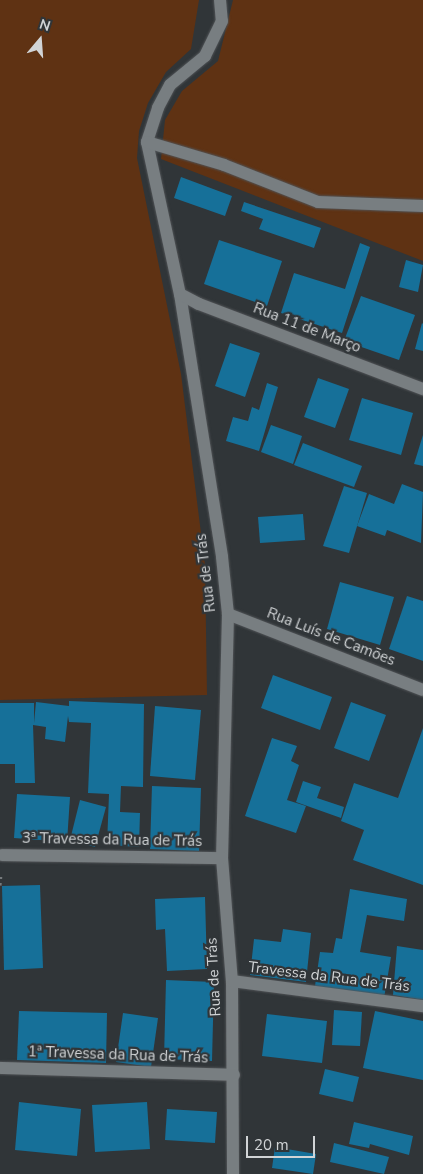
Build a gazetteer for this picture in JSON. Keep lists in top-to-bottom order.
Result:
{
  "streets": {
    "street": [
      "Rua 11 de Março",
      "Rua de Trás",
      "Rua Luís de Camões",
      "3ª Travessa da Rua de Trás",
      "Travessa da Rua de Trás",
      "1ª Travessa da Rua de Trás"
    ]
  },
  "crossings": [
    ["Rua 11 de Março", "Rua de Trás"],
    ["Rua de Trás", "Rua Luís de Camões"],
    ["Rua de Trás", "3ª Travessa da Rua de Trás"],
    ["Rua de Trás", "Travessa da Rua de Trás"],
    ["Rua de Trás", "1ª Travessa da Rua de Trás"]
  ],
  "scale_bar": "20 m",
  "north": "top"
}
